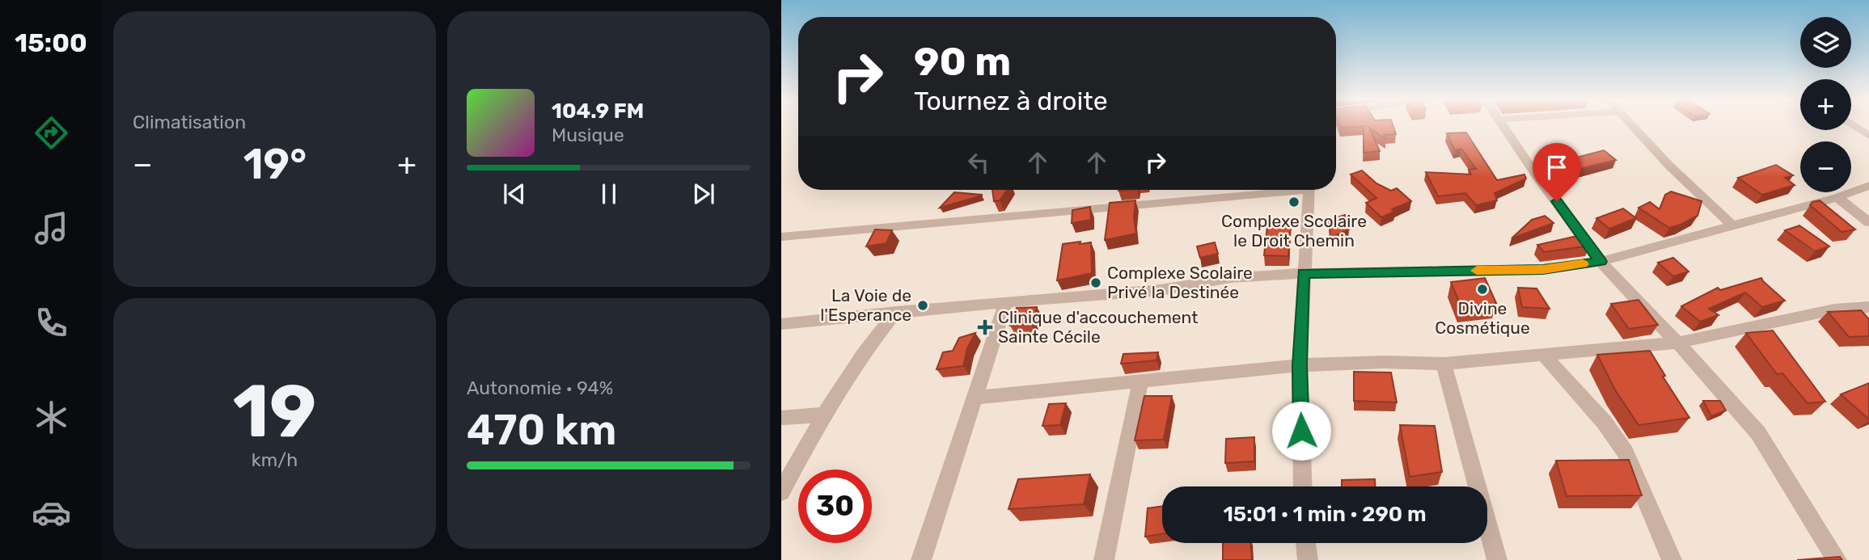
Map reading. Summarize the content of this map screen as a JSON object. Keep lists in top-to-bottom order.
{
  "places": {
    "other": [
      "Complexe Scolaire le Droit Chemin",
      "Complexe Scolaire Privé la Destinée",
      "Divine Cosmétique",
      "La Voie de l'Esperance"
    ],
    "health": ["Clinique d'accouchement Sainte Cécile"]
  },
  "page": {
    "tabs": "15:00",
    "tile": [
      "Climatisation",
      ["19", "km/h"],
      ["Autonomie · 94%", "470 km"]
    ],
    "map_buttons": ["+", "−"],
    "turn": ["90 m", "Tournez à droite"],
    "song": ["104.9 FM", "Musique"],
    "heat": ["−", "19°", "+"],
    "limit": "30",
    "trip": "15:01 · 1 min · 290 m"
  }
}
